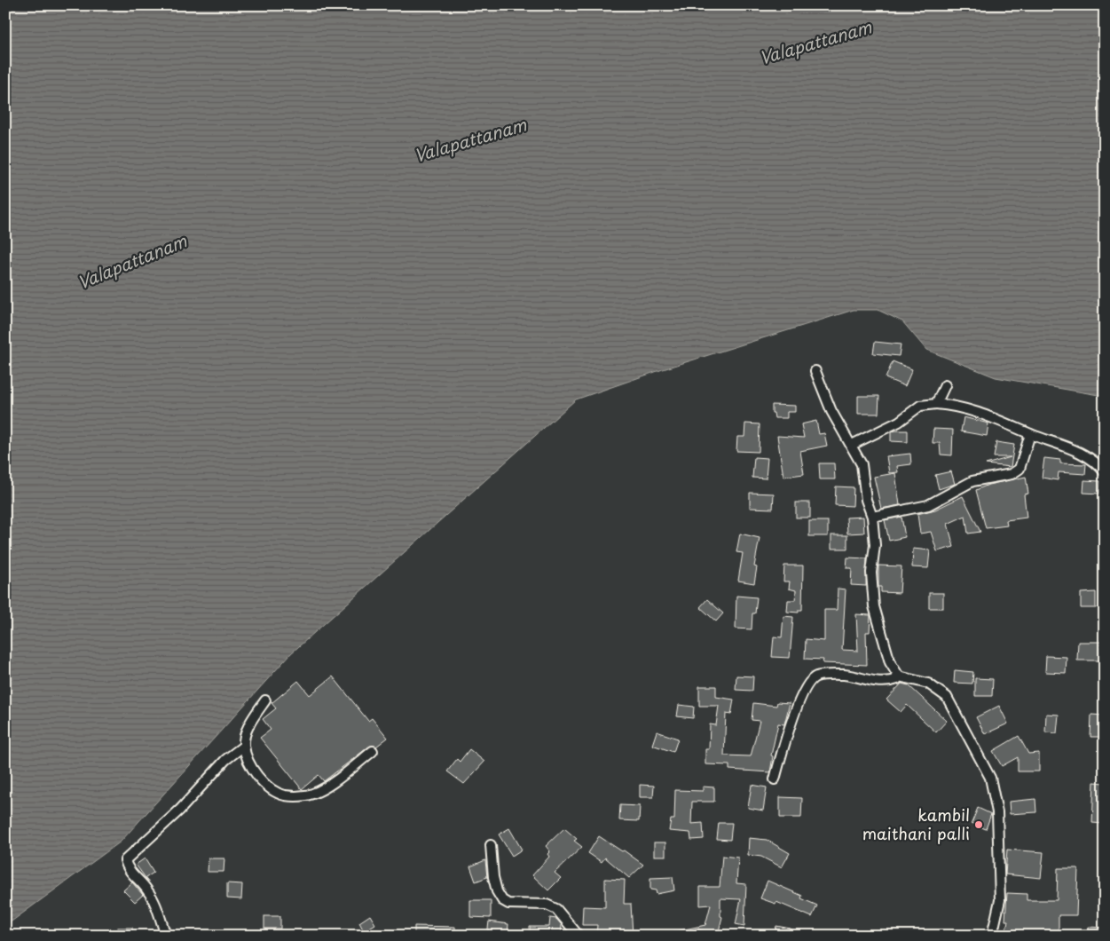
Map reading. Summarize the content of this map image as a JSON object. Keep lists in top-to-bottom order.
{
  "water": ["Valapattanam"],
  "places": ["kambil maithani palli"]
}
